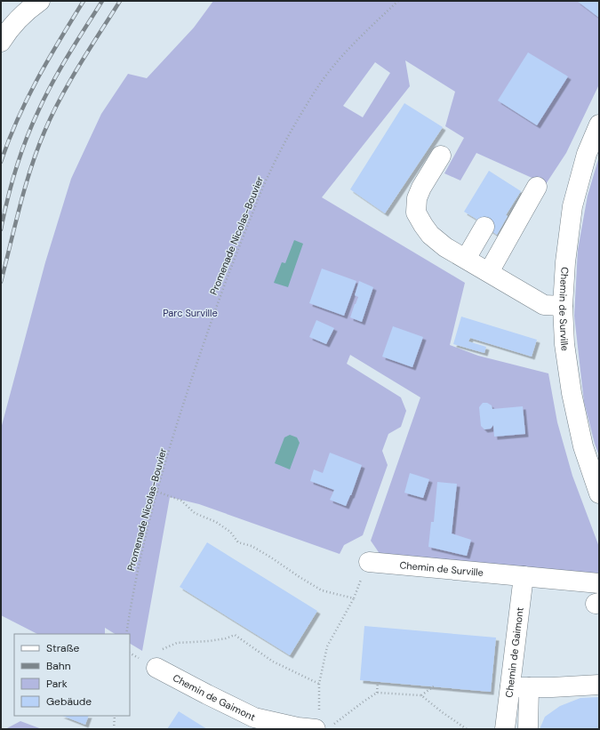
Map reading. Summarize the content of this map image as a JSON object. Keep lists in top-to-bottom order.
{
  "streets": {
    "street": ["Chemin de Surville", "Chemin de Gaimont"],
    "path": ["Promenade Nicolas-Bouvier"]
  },
  "crossings": [
    ["Chemin de Surville", "Chemin de Gaimont"]
  ],
  "parks": ["Parc Surville"],
  "legend": [
    "Straße",
    "Bahn",
    "Park",
    "Gebäude"
  ]
}
